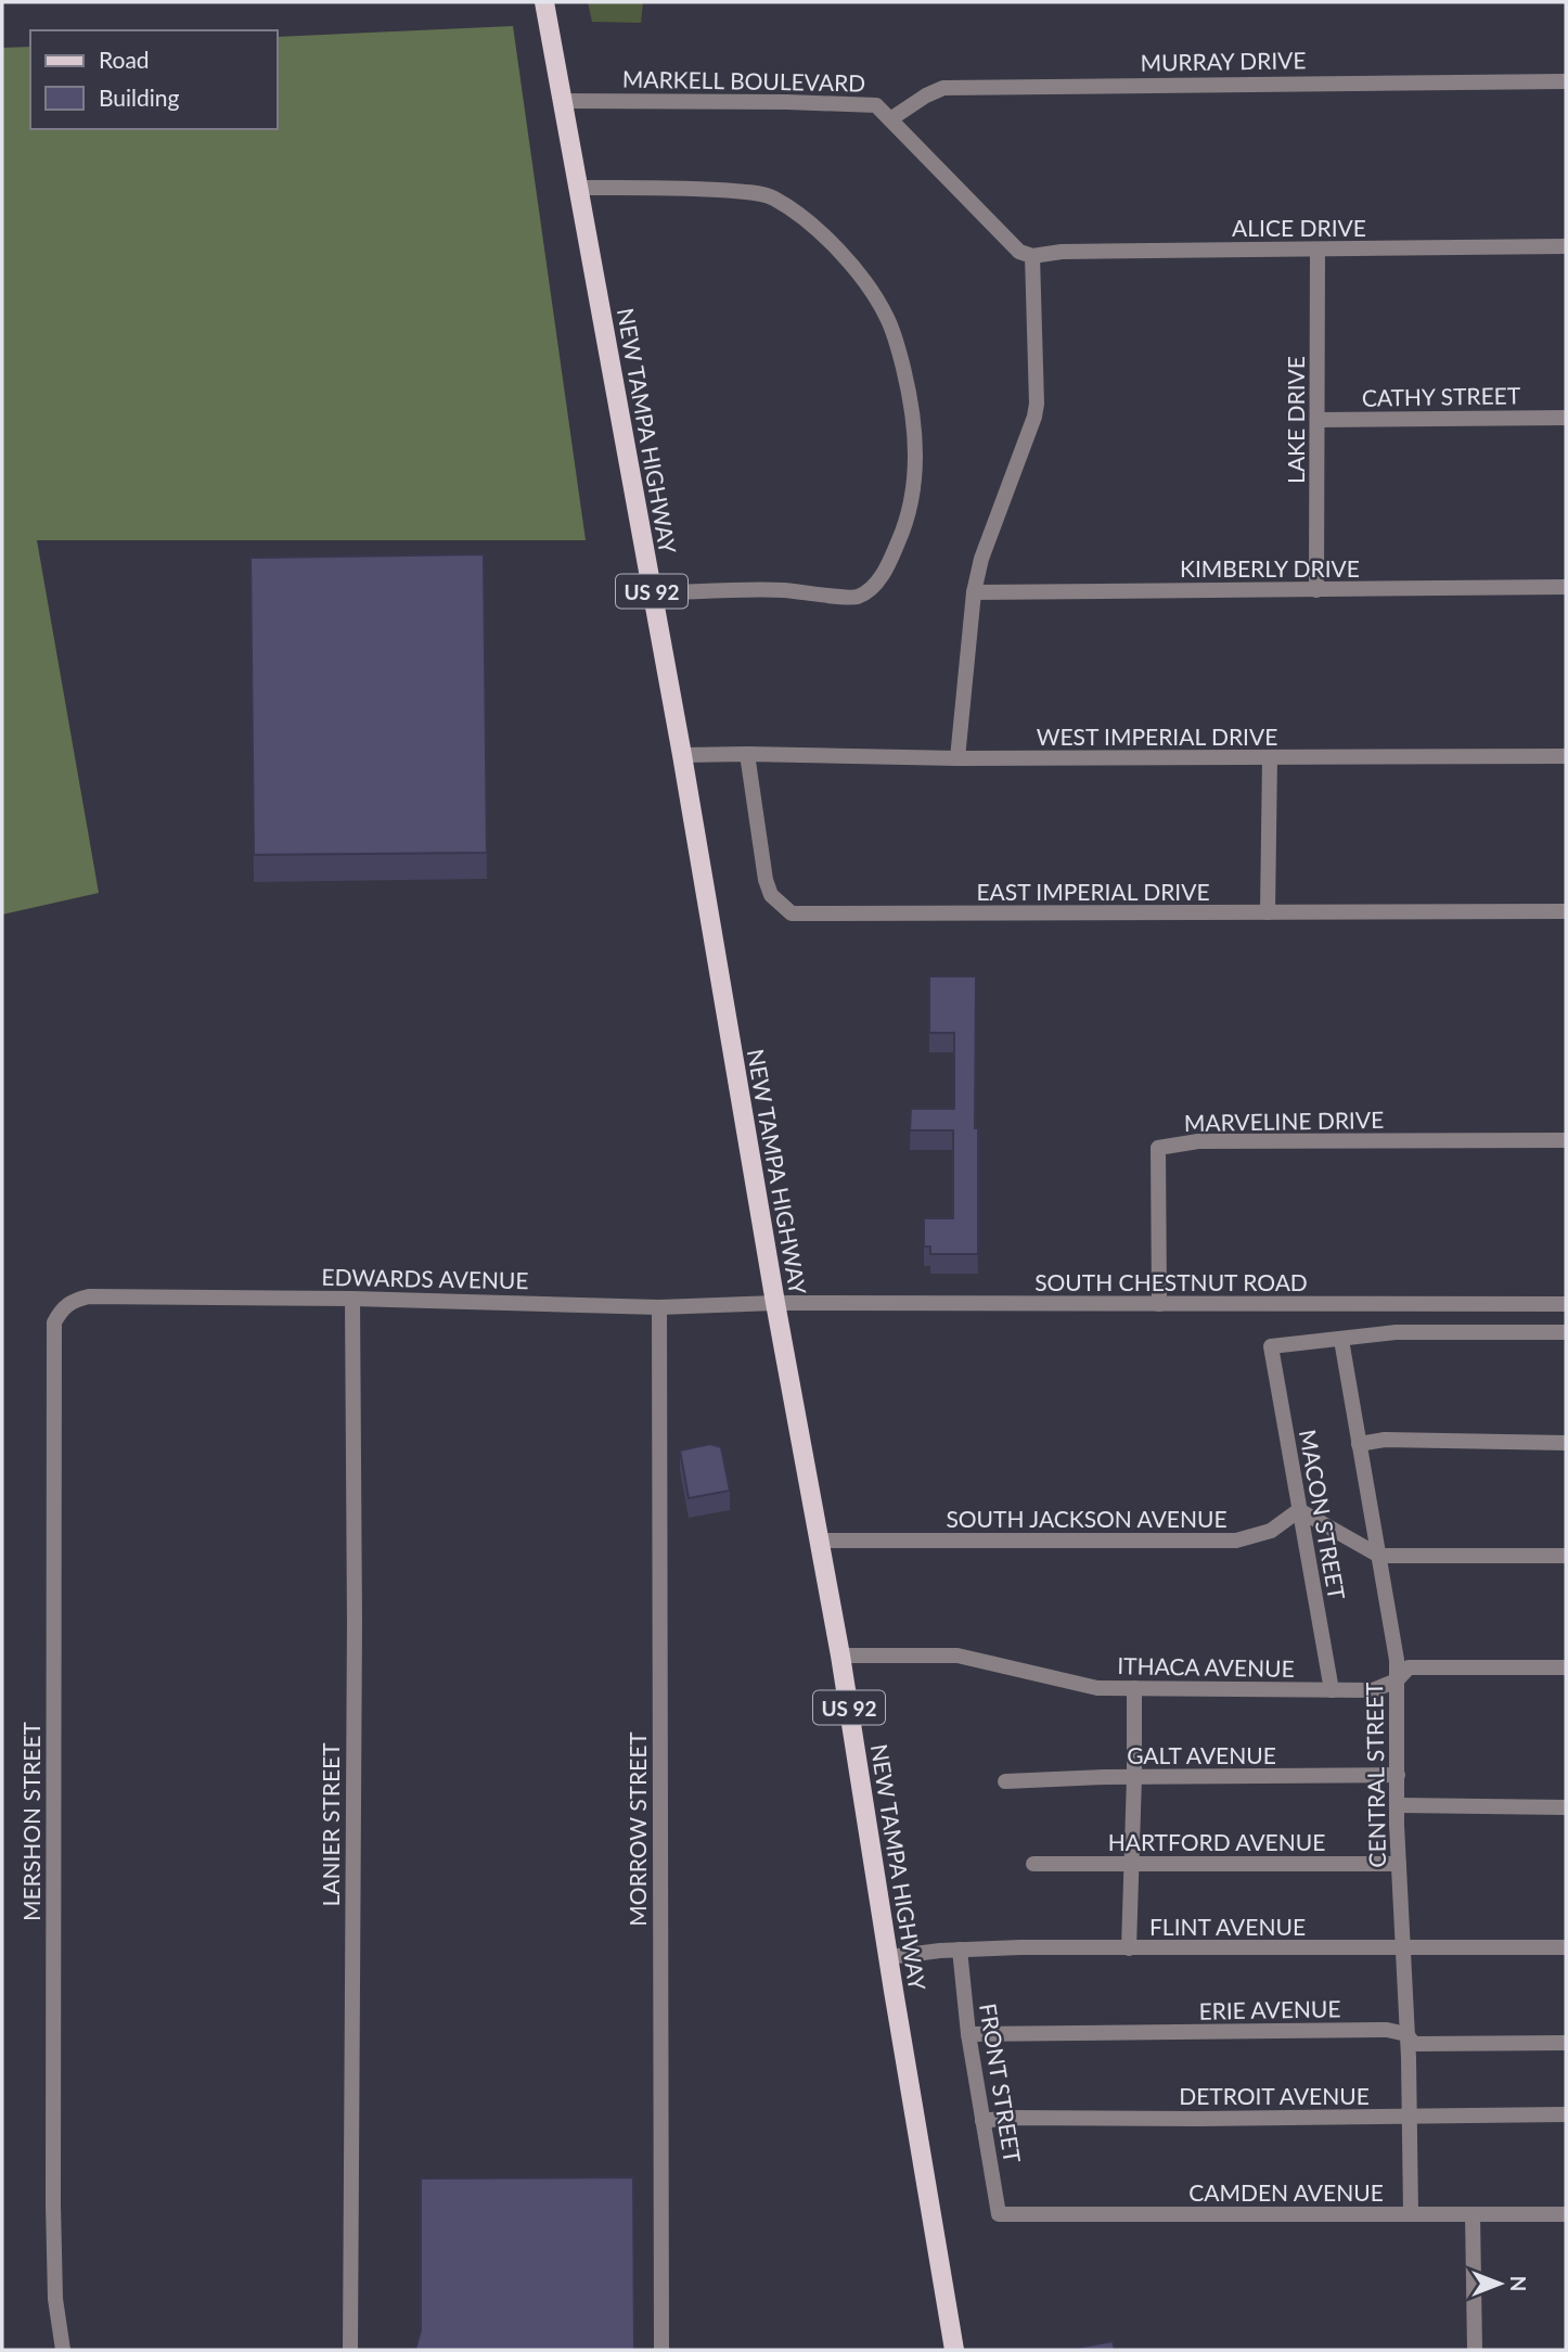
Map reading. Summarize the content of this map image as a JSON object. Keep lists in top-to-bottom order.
{
  "streets": {
    "main road": ["NEW TAMPA HIGHWAY", "US 92"],
    "street": [
      "MURRAY DRIVE",
      "MARKELL BOULEVARD",
      "ALICE DRIVE",
      "CATHY STREET",
      "LAKE DRIVE",
      "KIMBERLY DRIVE",
      "WEST IMPERIAL DRIVE",
      "EAST IMPERIAL DRIVE",
      "MARVELINE DRIVE",
      "EDWARDS AVENUE",
      "SOUTH CHESTNUT ROAD",
      "MACON STREET",
      "SOUTH JACKSON AVENUE",
      "ITHACA AVENUE",
      "GALT AVENUE",
      "CENTRAL STREET",
      "MERSHON STREET",
      "LANIER STREET",
      "MORROW STREET",
      "HARTFORD AVENUE",
      "FLINT AVENUE",
      "ERIE AVENUE",
      "FRONT STREET",
      "DETROIT AVENUE",
      "CAMDEN AVENUE"
    ]
  },
  "crossings": [
    ["MURRAY DRIVE", "MARKELL BOULEVARD"],
    ["MARKELL BOULEVARD", "ALICE DRIVE"],
    ["MARKELL BOULEVARD", "NEW TAMPA HIGHWAY"],
    ["ALICE DRIVE", "LAKE DRIVE"],
    ["CATHY STREET", "LAKE DRIVE"],
    ["LAKE DRIVE", "KIMBERLY DRIVE"],
    ["NEW TAMPA HIGHWAY", "WEST IMPERIAL DRIVE"],
    ["NEW TAMPA HIGHWAY", "EDWARDS AVENUE"],
    ["NEW TAMPA HIGHWAY", "SOUTH CHESTNUT ROAD"],
    ["NEW TAMPA HIGHWAY", "SOUTH JACKSON AVENUE"],
    ["NEW TAMPA HIGHWAY", "ITHACA AVENUE"],
    ["NEW TAMPA HIGHWAY", "FLINT AVENUE"],
    ["WEST IMPERIAL DRIVE", "EAST IMPERIAL DRIVE"],
    ["MARVELINE DRIVE", "SOUTH CHESTNUT ROAD"],
    ["EDWARDS AVENUE", "SOUTH CHESTNUT ROAD"],
    ["EDWARDS AVENUE", "MERSHON STREET"],
    ["EDWARDS AVENUE", "LANIER STREET"],
    ["EDWARDS AVENUE", "MORROW STREET"],
    ["MACON STREET", "SOUTH JACKSON AVENUE"],
    ["MACON STREET", "ITHACA AVENUE"],
    ["MACON STREET", "CENTRAL STREET"],
    ["ITHACA AVENUE", "CENTRAL STREET"],
    ["GALT AVENUE", "CENTRAL STREET"],
    ["CENTRAL STREET", "HARTFORD AVENUE"],
    ["CENTRAL STREET", "FLINT AVENUE"],
    ["CENTRAL STREET", "ERIE AVENUE"],
    ["CENTRAL STREET", "DETROIT AVENUE"],
    ["CENTRAL STREET", "CAMDEN AVENUE"],
    ["FLINT AVENUE", "FRONT STREET"],
    ["ERIE AVENUE", "FRONT STREET"],
    ["FRONT STREET", "DETROIT AVENUE"],
    ["FRONT STREET", "CAMDEN AVENUE"]
  ],
  "legend": ["Road", "Building"],
  "north": "right"
}
